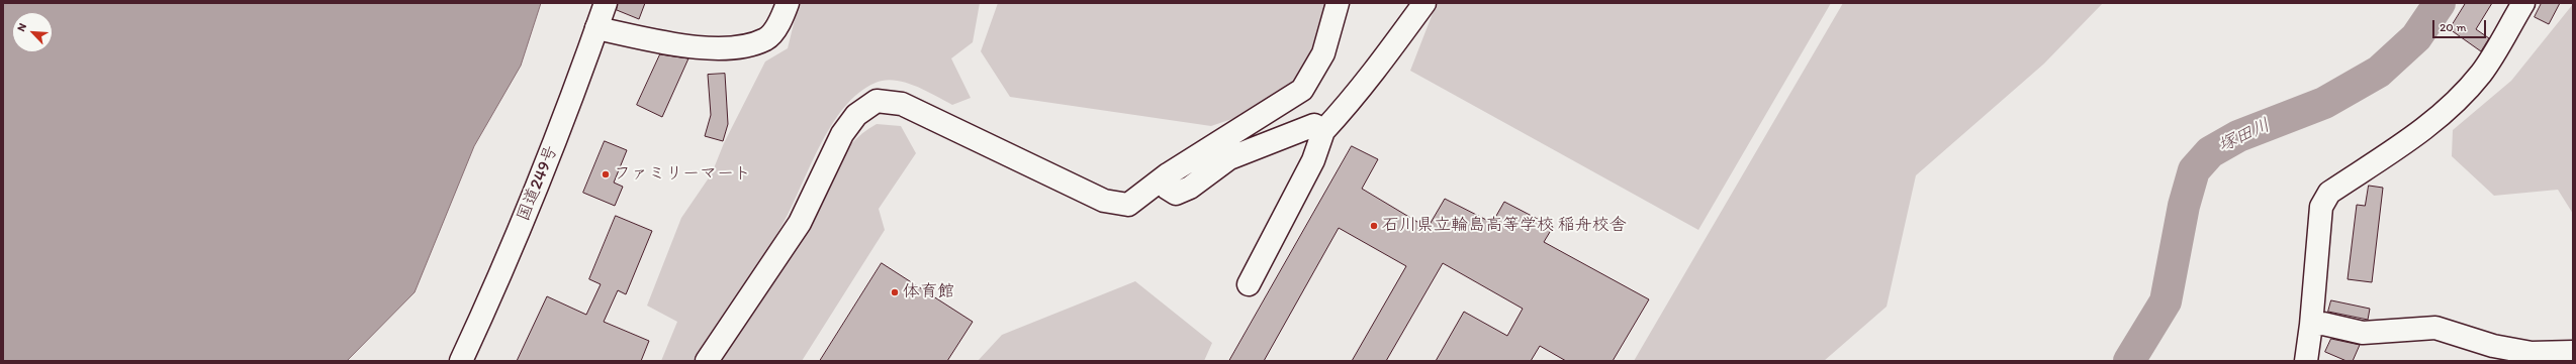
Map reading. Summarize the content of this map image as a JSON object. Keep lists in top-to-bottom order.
{
  "streets": {
    "main road": ["国道249号"]
  },
  "water": ["塚田川"],
  "places": ["ファミリーマート", "石川県立輪島高等学校 稲舟校舎", "体育館"],
  "scale_bar": "20 m",
  "north": "top left"
}
